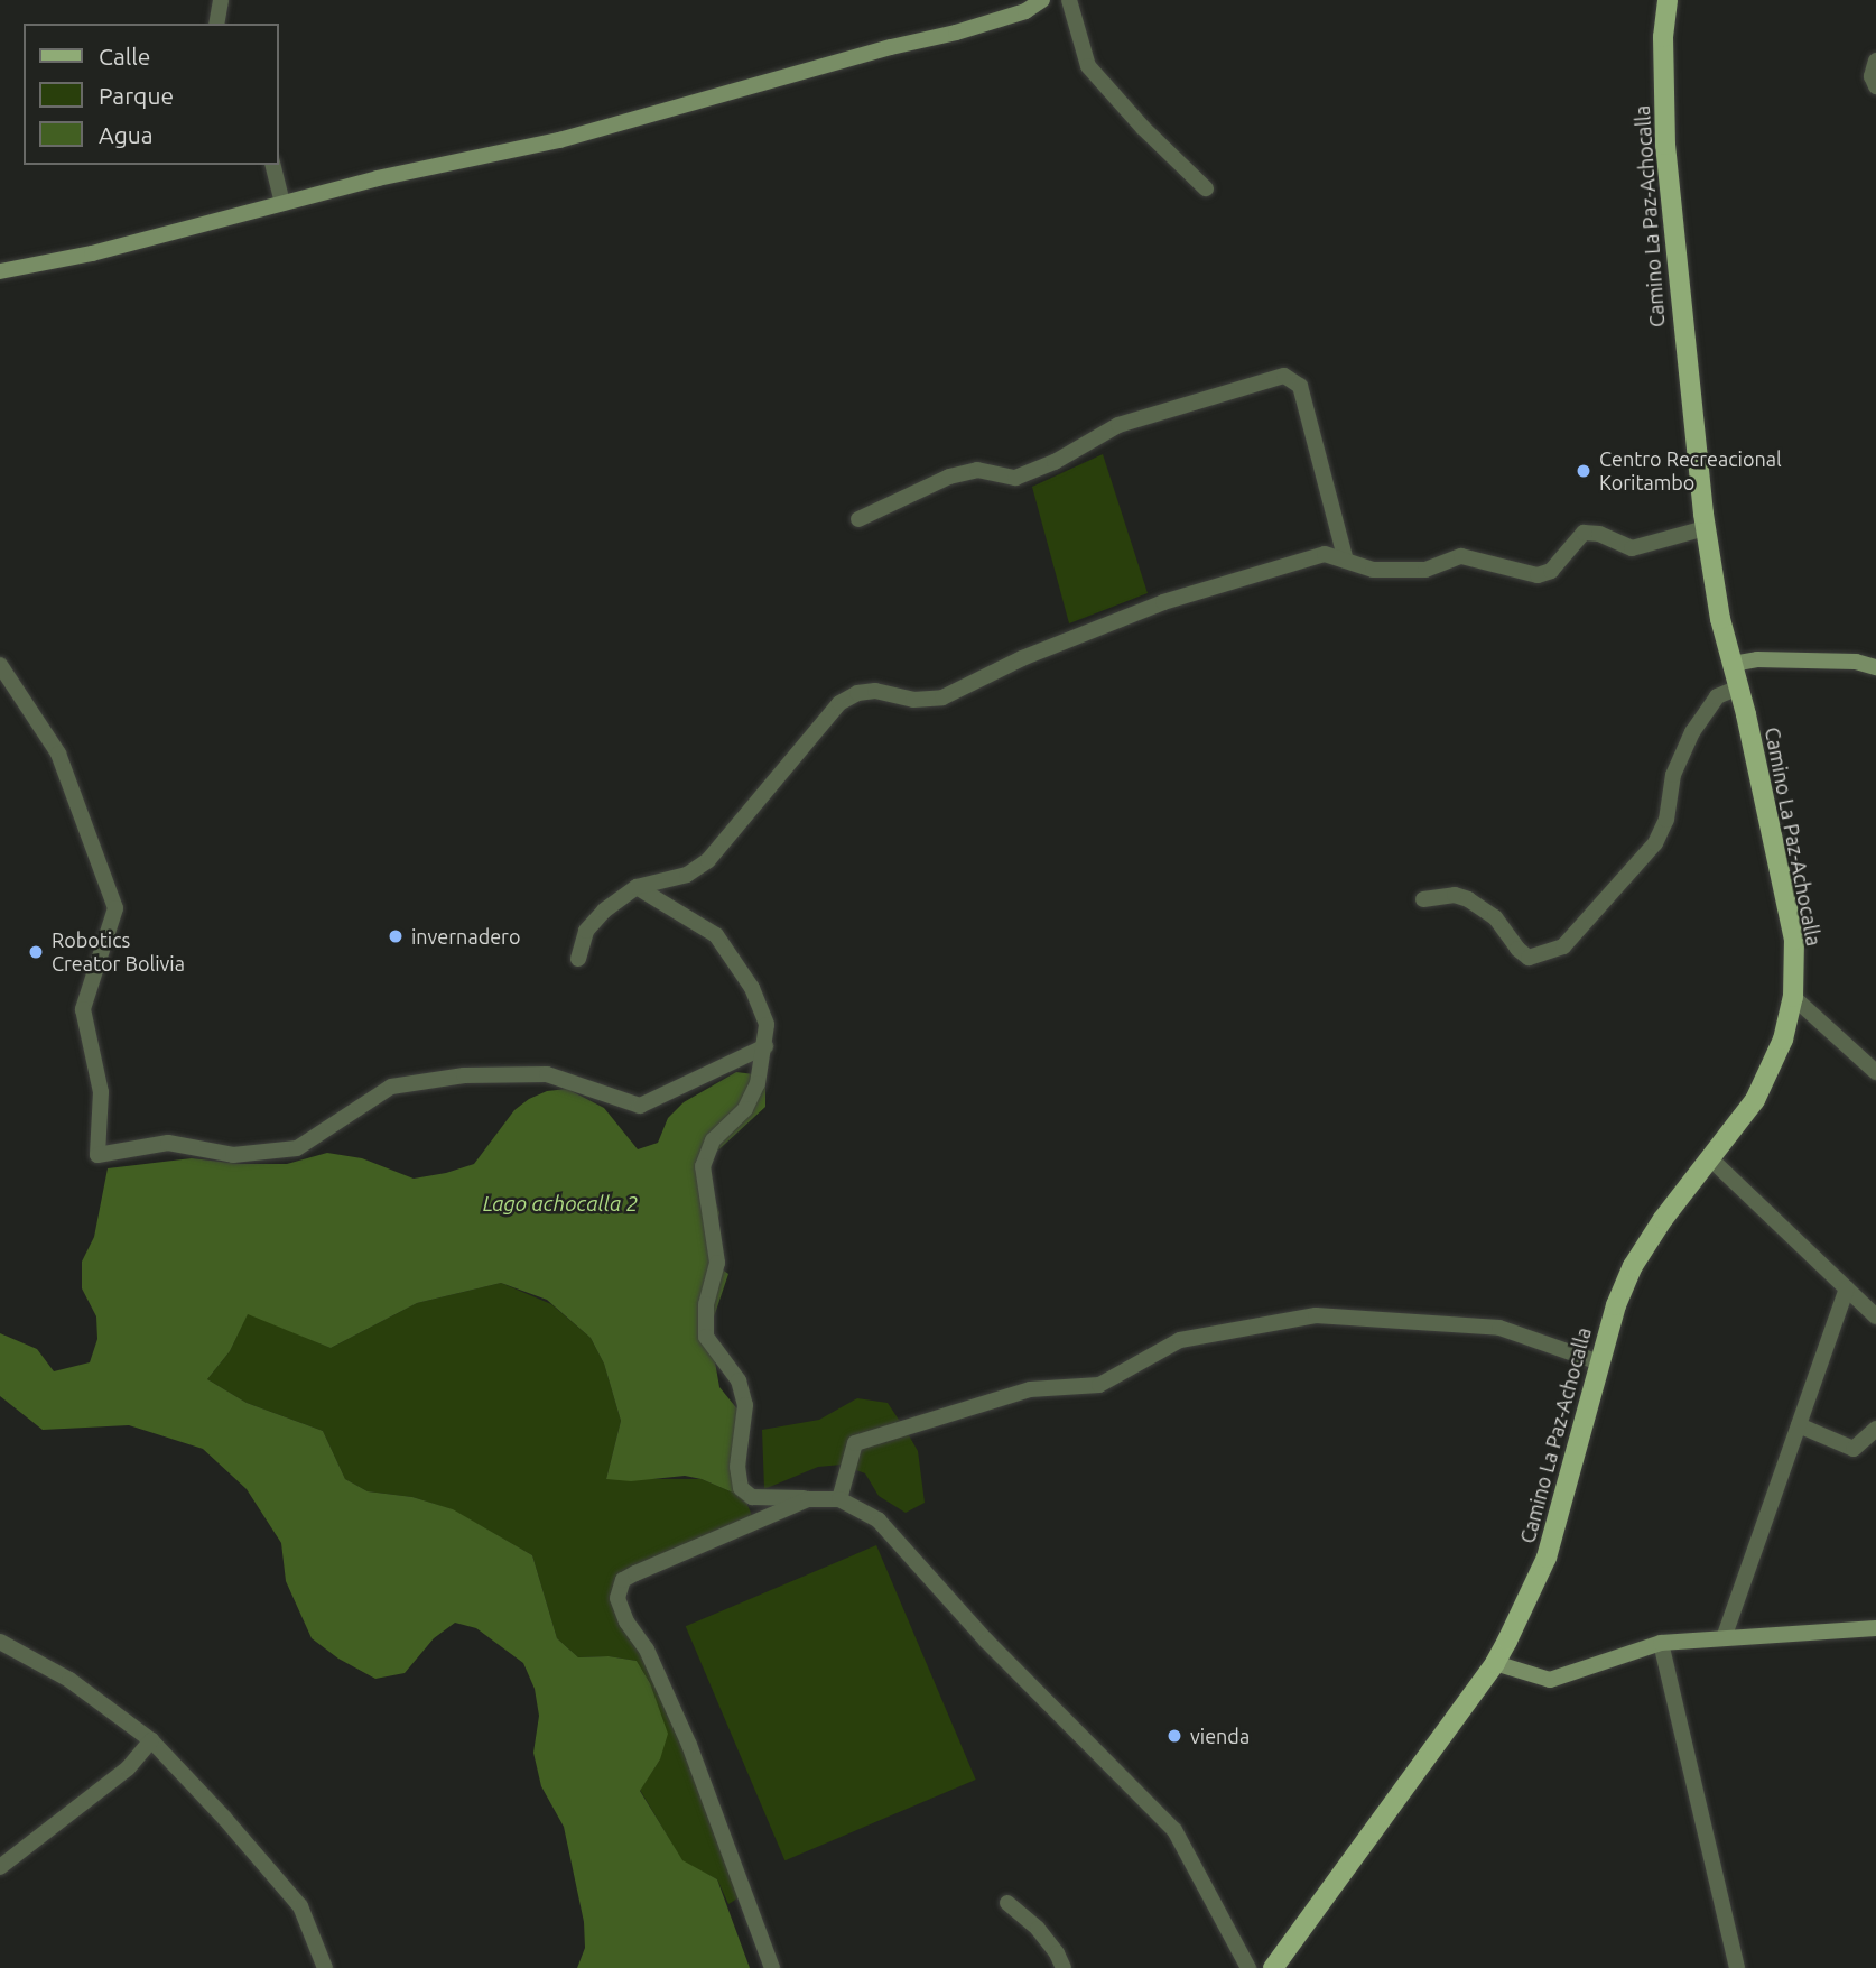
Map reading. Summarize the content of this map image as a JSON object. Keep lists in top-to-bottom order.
{
  "streets": {
    "main road": ["Camino La Paz-Achocalla"]
  },
  "water": ["Lago achocalla 2"],
  "places": [
    "Centro Recreacional Koritambo",
    "invernadero",
    "Robotics Creator Bolivia",
    "vienda"
  ],
  "legend": ["Calle", "Parque", "Agua"]
}
